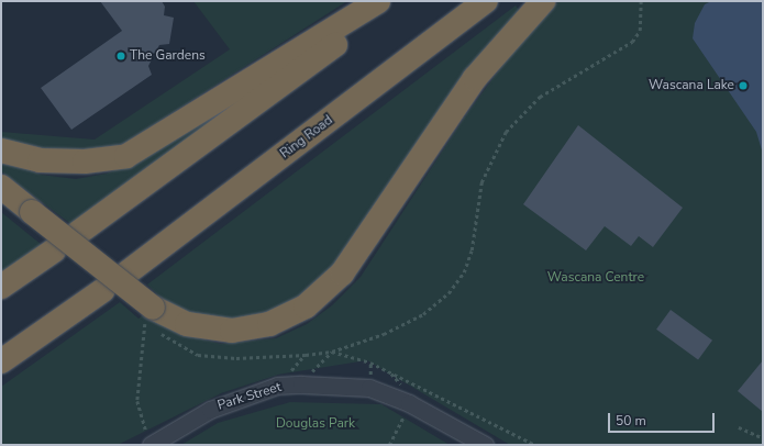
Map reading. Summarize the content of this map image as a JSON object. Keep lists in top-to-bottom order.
{
  "streets": {
    "highway": ["Ring Road"],
    "street": ["Park Street"]
  },
  "parks": ["Wascana Centre", "Douglas Park"],
  "places": ["The Gardens", "Wascana Lake"],
  "scale_bar": "50 m"
}
